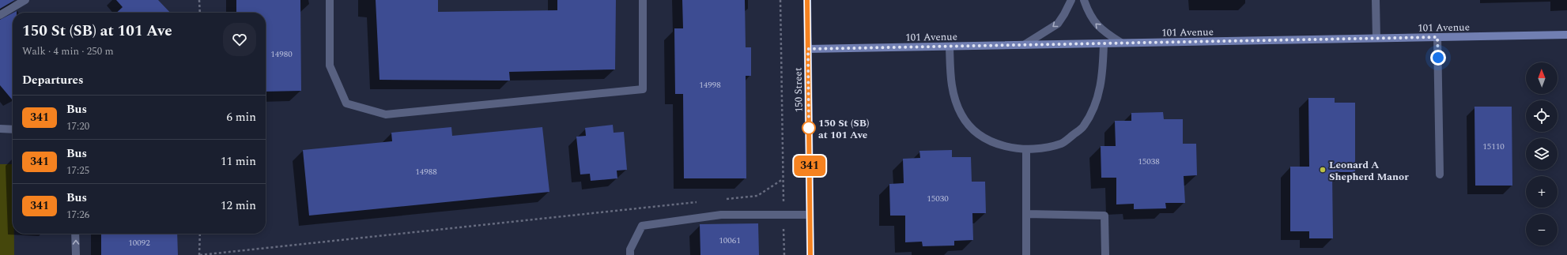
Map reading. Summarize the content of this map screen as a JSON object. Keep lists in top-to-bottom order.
{
  "streets": {
    "street": ["101 Avenue", "150 Street"]
  },
  "crossings": [
    ["101 Avenue", "150 Street"]
  ],
  "places": ["150 St (SB) at 101 Ave", "Leonard A Shepherd Manor"],
  "lines": ["bus line 341"],
  "house_numbers": [
    "14980",
    "14998",
    "15110",
    "15038",
    "14988",
    "15030",
    "10061",
    "10092"
  ],
  "north": "top",
  "page": {
    "on_map": "341",
    "heading": [
      ["150 St (SB) at 101 Ave", "Walk · 4 min · 250 m"],
      "Departures"
    ],
    "map_buttons": ["+", "−"],
    "list": [
      {
        "mark": "341",
        "name": "Bus",
        "note": "17:20",
        "value": "6 min"
      },
      {
        "mark": "341",
        "name": "Bus",
        "note": "17:25",
        "value": "11 min"
      },
      {
        "mark": "341",
        "name": "Bus",
        "note": "17:26",
        "value": "12 min"
      }
    ]
  }
}
